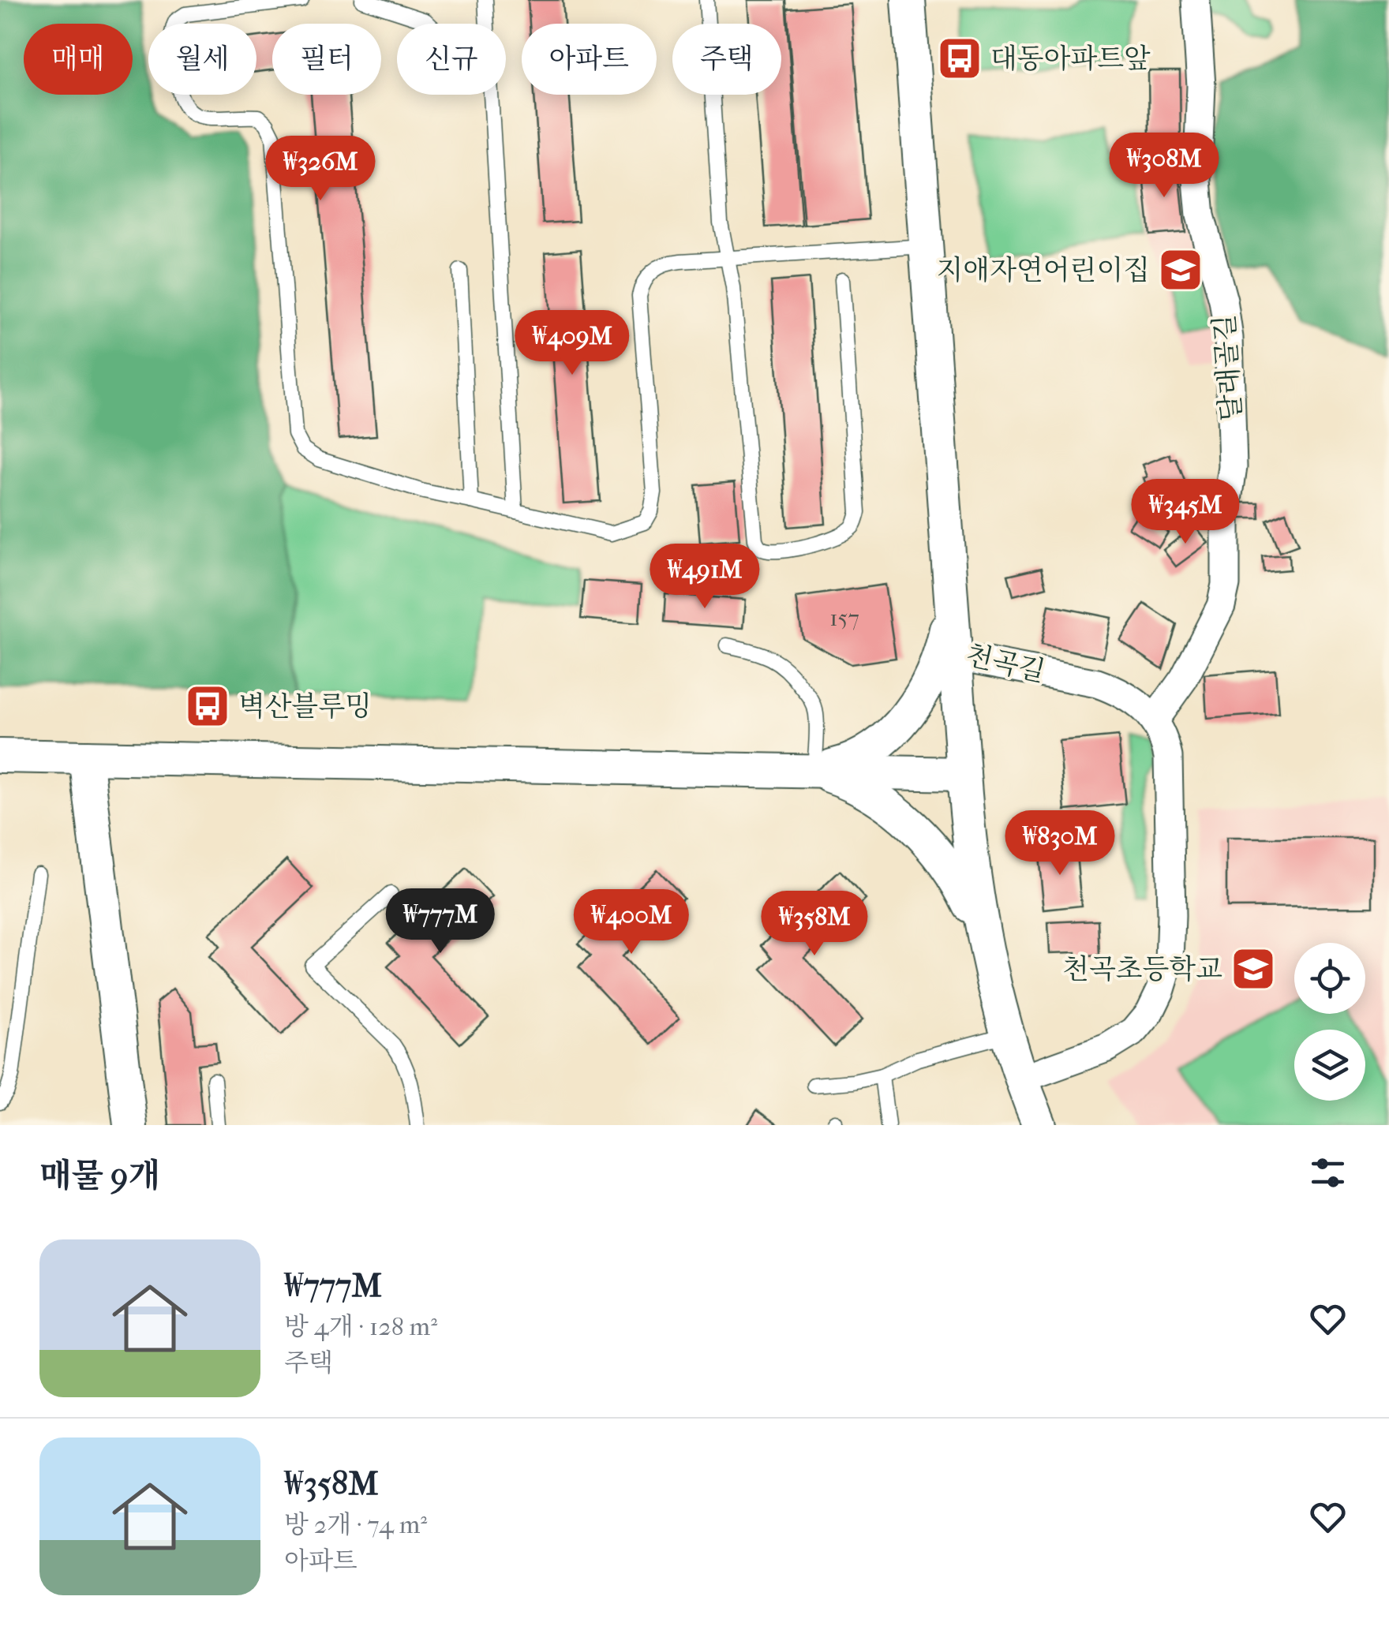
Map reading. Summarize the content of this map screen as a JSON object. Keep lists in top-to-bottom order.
{
  "streets": {
    "street": ["달래골길", "천곡길"]
  },
  "crossings": [
    ["달래골길", "천곡길"]
  ],
  "places": {
    "bus stop": ["대동아파트앞", "벽산블루밍"],
    "school or university": ["지애자연어린이집", "천곡초등학교"]
  },
  "house_numbers": ["157"],
  "page": {
    "chip": [
      "매매",
      "월세",
      "필터",
      "신규",
      "아파트",
      "주택"
    ],
    "price": [
      "₩308M",
      "₩326M",
      "₩409M",
      "₩345M",
      "₩491M",
      "₩830M",
      "₩777M",
      "₩400M",
      "₩358M"
    ],
    "heading": "매물 9개",
    "list": [
      {
        "name": "₩777M",
        "note": "방 4개 · 128 m² · 주택"
      },
      {
        "name": "₩358M",
        "note": "방 2개 · 74 m² · 아파트"
      }
    ]
  }
}
